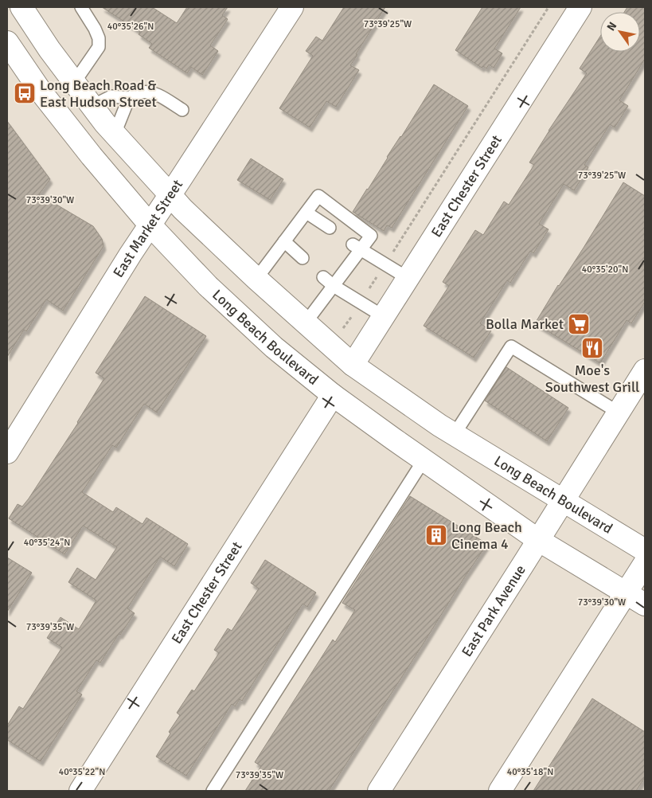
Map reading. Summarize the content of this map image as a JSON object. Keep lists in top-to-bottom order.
{
  "streets": {
    "main road": [
      "East Chester Street",
      "East Market Street",
      "Long Beach Boulevard",
      "East Park Avenue"
    ]
  },
  "crossings": [
    ["East Chester Street", "Long Beach Boulevard"],
    ["East Market Street", "Long Beach Boulevard"],
    ["Long Beach Boulevard", "East Park Avenue"]
  ],
  "places": {
    "bus stop": ["Long Beach Road & East Hudson Street"],
    "supermarket": ["Bolla Market"],
    "restaurant": ["Moe's Southwest Grill"],
    "building": ["Long Beach Cinema 4"]
  },
  "north": "top left",
  "coordinates": [
    "73°39'25\"W",
    "40°35'26\"N",
    "73°39'30\"W",
    "40°35'20\"N",
    "40°35'24\"N",
    "73°39'35\"W",
    "40°35'22\"N",
    "40°35'18\"N"
  ]
}
